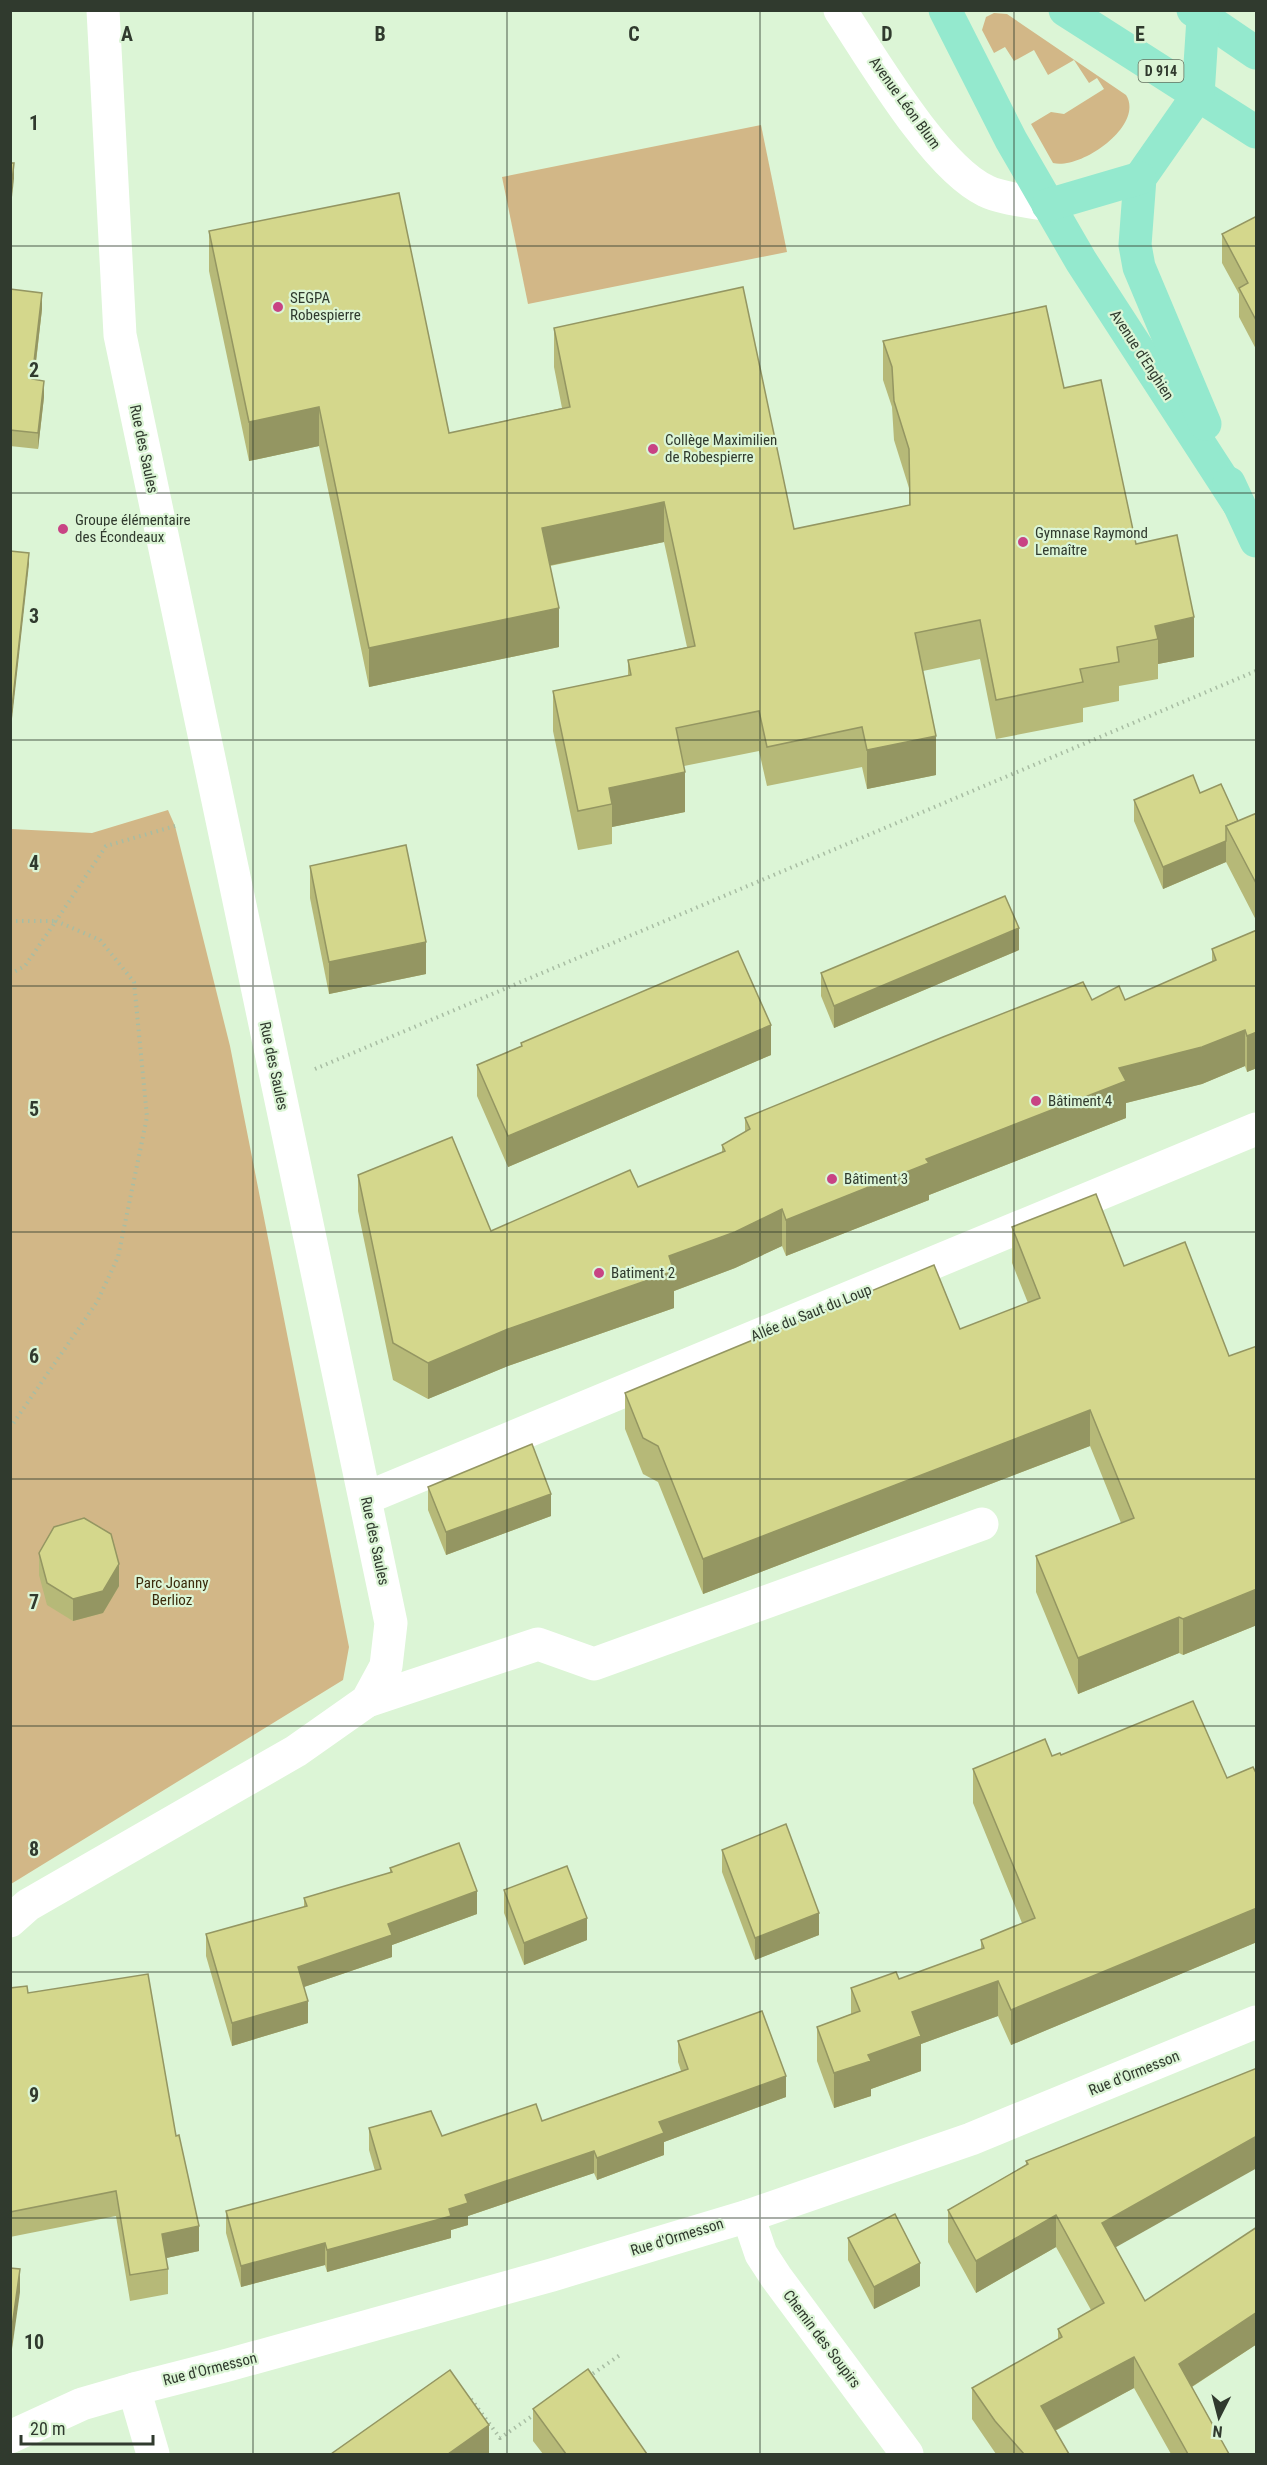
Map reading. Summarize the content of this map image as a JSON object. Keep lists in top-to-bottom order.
{
  "streets": {
    "main road": ["D 914", "Avenue d'Enghien"],
    "street": [
      "Avenue Léon Blum",
      "Rue des Saules",
      "Allée du Saut du Loup",
      "Rue d'Ormesson",
      "Chemin des Soupirs"
    ]
  },
  "crossings": [
    ["Avenue Léon Blum", "Avenue d'Enghien"],
    ["Rue des Saules", "Allée du Saut du Loup"],
    ["Rue d'Ormesson", "Chemin des Soupirs"]
  ],
  "parks": ["Parc Joanny Berlioz"],
  "places": [
    "SEGPA Robespierre",
    "Collège Maximilien de Robespierre",
    "Groupe élémentaire des Écondeaux",
    "Gymnase Raymond Lemaître",
    "Bâtiment 4",
    "Bâtiment 3",
    "Batiment 2"
  ],
  "scale_bar": "20 m",
  "north": "bottom",
  "grid": {
    "columns": [
      "A",
      "B",
      "C",
      "D",
      "E"
    ],
    "rows": [
      "1",
      "2",
      "3",
      "4",
      "5",
      "6",
      "7",
      "8",
      "9",
      "10"
    ]
  }
}
